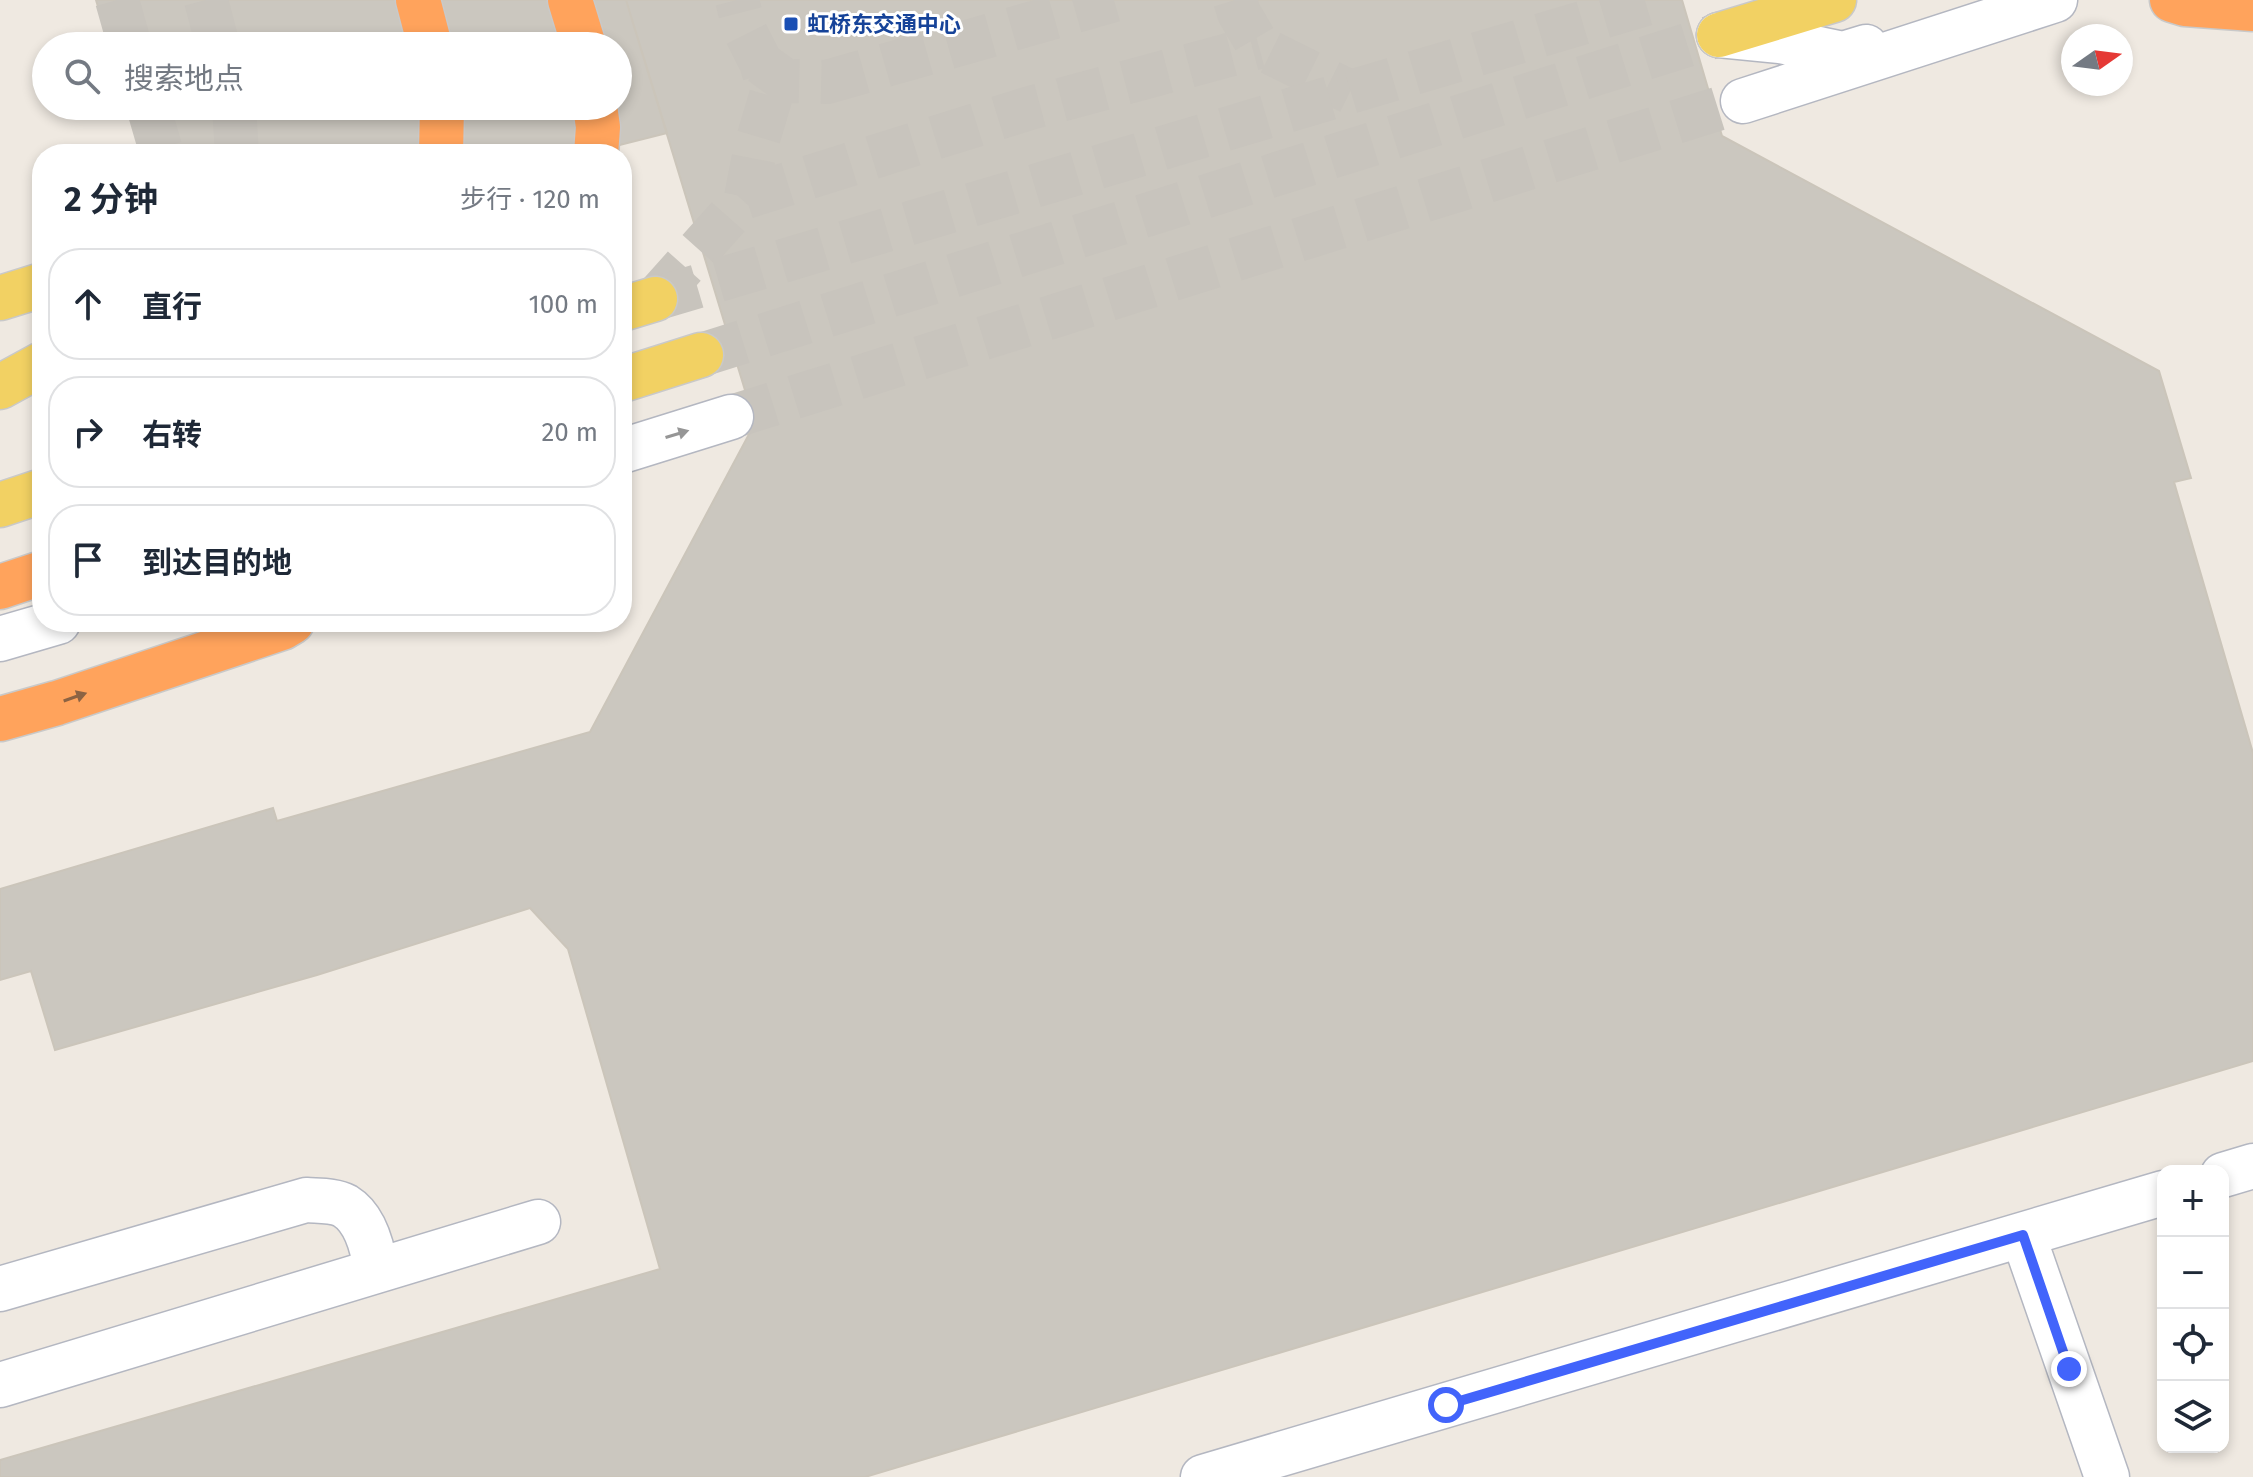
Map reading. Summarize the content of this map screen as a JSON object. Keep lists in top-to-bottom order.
{
  "places": {
    "transit": ["虹桥东交通中心"]
  },
  "north": "right",
  "page": {
    "search": "搜索地点",
    "heading": ["2 分钟", "步行 · 120 m"],
    "list": [
      ["直行", "100 m"],
      ["右转", "20 m"],
      "到达目的地"
    ],
    "map_buttons": ["+", "−"]
  }
}
